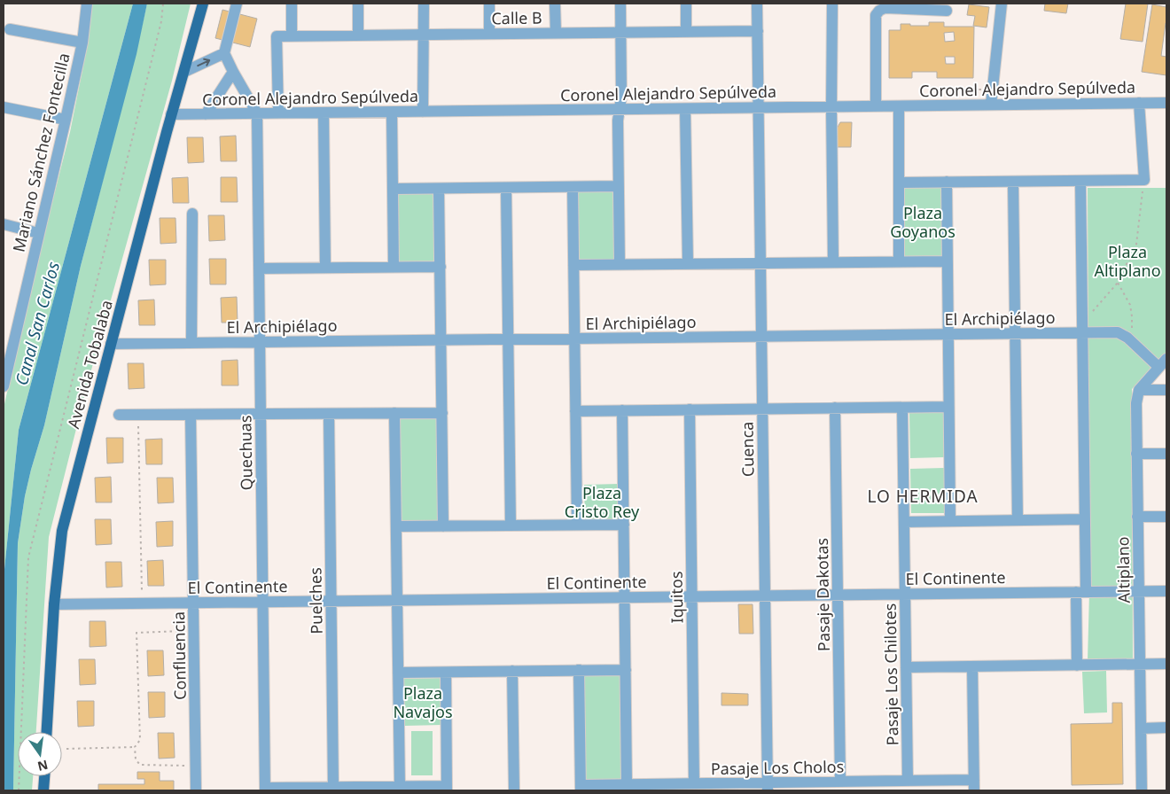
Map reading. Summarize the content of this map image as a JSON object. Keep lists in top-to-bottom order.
{
  "streets": {
    "main road": ["Avenida Tobalaba"],
    "street": [
      "Calle B",
      "Coronel Alejandro Sepúlveda",
      "Mariano Sánchez Fontecilla",
      "El Archipiélago",
      "Cuenca",
      "Quechuas",
      "Altiplano",
      "El Continente",
      "Pasaje Dakotas",
      "Iquitos",
      "Puelches",
      "Confluencia",
      "Pasaje Los Chilotes",
      "Pasaje Los Cholos"
    ]
  },
  "crossings": [
    ["Calle B", "Coronel Alejandro Sepúlveda"],
    ["Calle B", "Cuenca"],
    ["Coronel Alejandro Sepúlveda", "Avenida Tobalaba"],
    ["Coronel Alejandro Sepúlveda", "Cuenca"],
    ["Coronel Alejandro Sepúlveda", "Quechuas"],
    ["El Archipiélago", "Avenida Tobalaba"],
    ["El Archipiélago", "Cuenca"],
    ["El Archipiélago", "Quechuas"],
    ["Avenida Tobalaba", "El Continente"],
    ["Cuenca", "El Continente"],
    ["Cuenca", "Pasaje Los Cholos"],
    ["Quechuas", "El Continente"],
    ["Altiplano", "El Continente"],
    ["El Continente", "Pasaje Dakotas"],
    ["El Continente", "Iquitos"],
    ["El Continente", "Puelches"],
    ["El Continente", "Confluencia"],
    ["El Continente", "Pasaje Los Chilotes"],
    ["Pasaje Dakotas", "Pasaje Los Cholos"],
    ["Iquitos", "Pasaje Los Cholos"],
    ["Pasaje Los Chilotes", "Pasaje Los Cholos"]
  ],
  "districts": ["LO HERMIDA"],
  "water": ["Canal San Carlos"],
  "parks": [
    "Plaza Goyanos",
    "Plaza Altiplano",
    "Plaza Cristo Rey",
    "Plaza Navajos"
  ],
  "north": "bottom"
}
